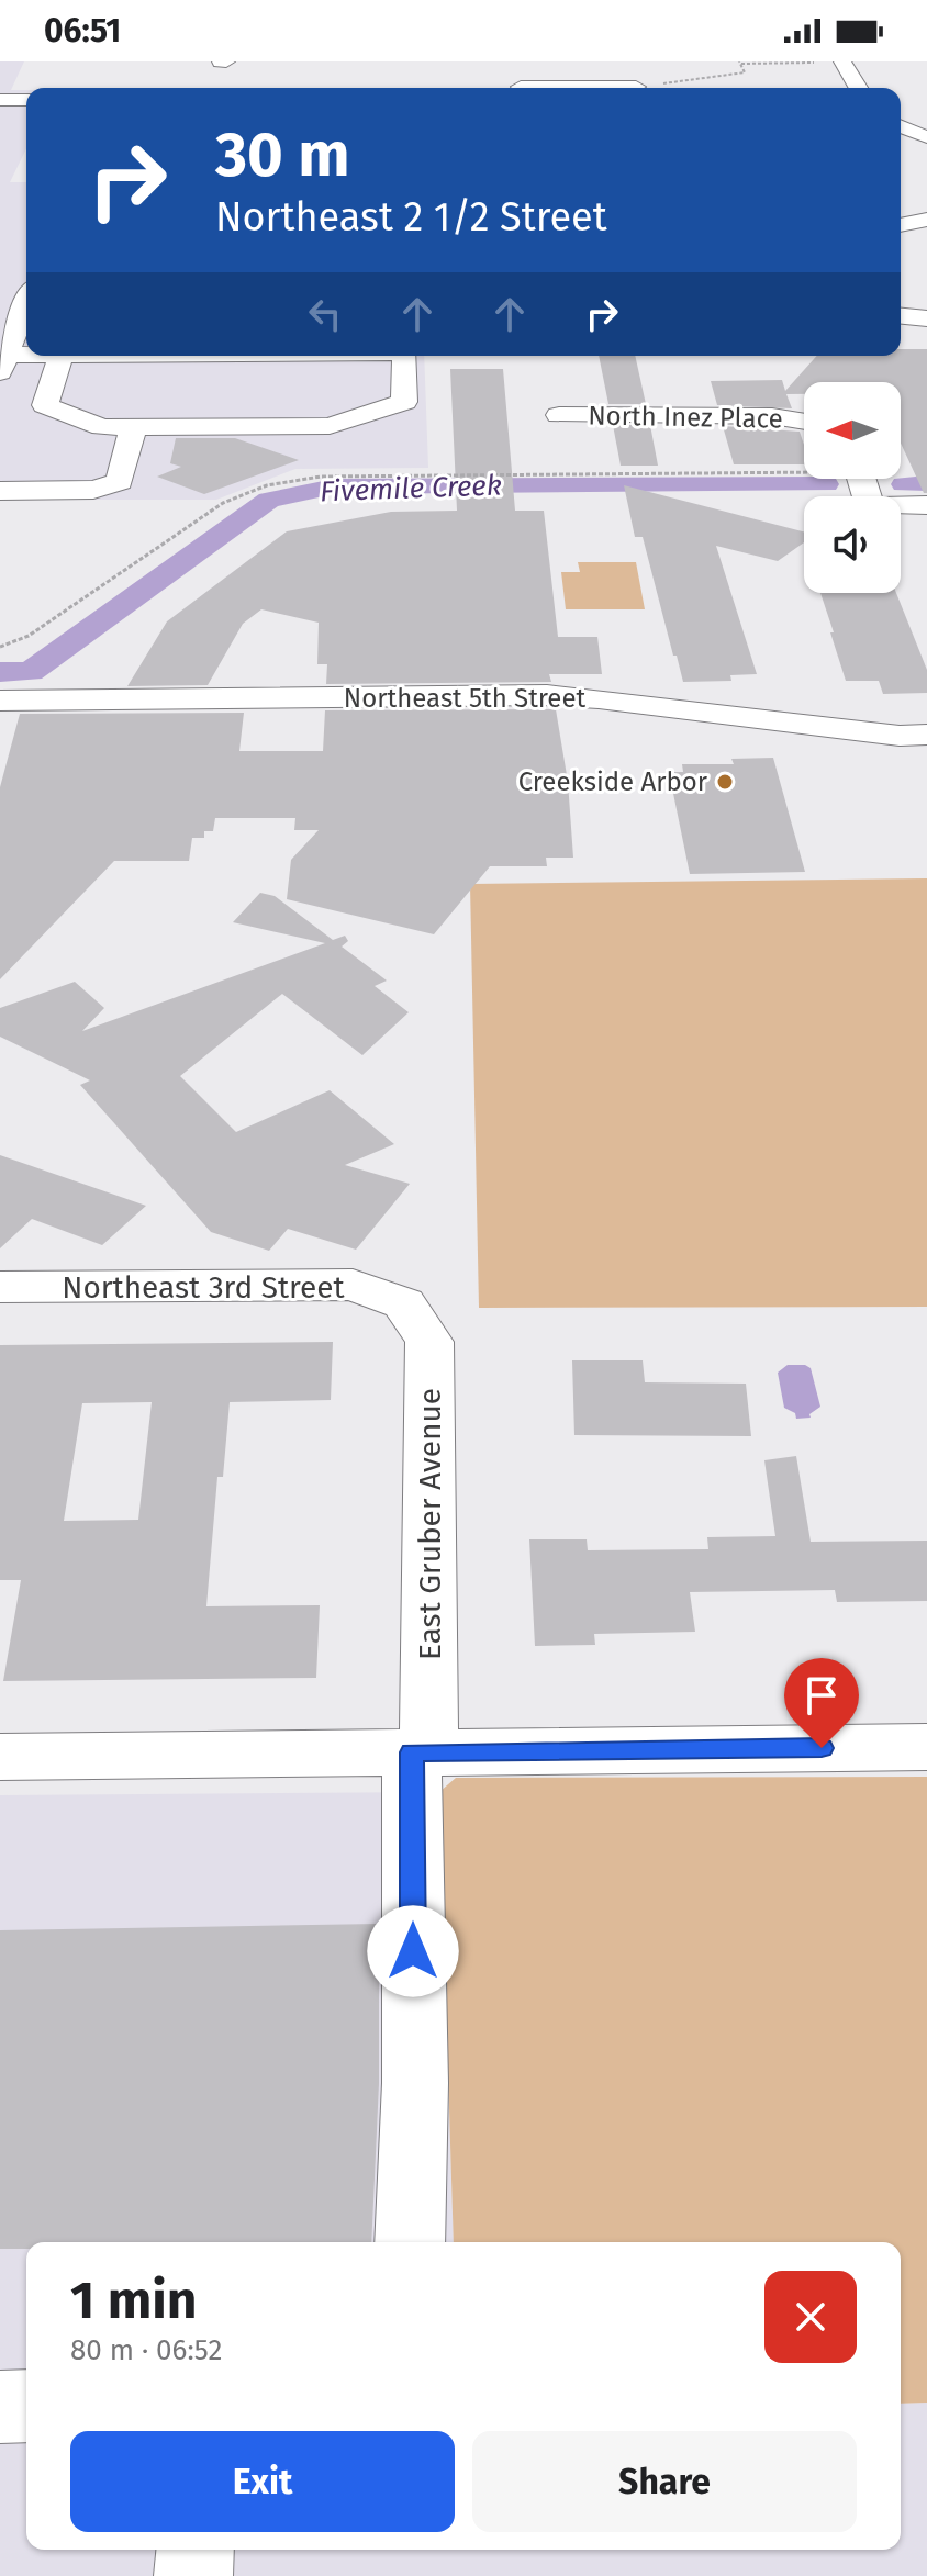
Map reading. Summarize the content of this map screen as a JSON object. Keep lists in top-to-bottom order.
{
  "streets": {
    "street": [
      "North Inez Place",
      "Northeast 5th Street",
      "Northeast 3rd Street",
      "East Gruber Avenue"
    ]
  },
  "crossings": [
    ["Northeast 3rd Street", "East Gruber Avenue"]
  ],
  "water": ["Fivemile Creek"],
  "places": ["Creekside Arbor"],
  "north": "left",
  "page": {
    "status": "06:51",
    "turn": ["30 m", "Northeast 2 1/2 Street"],
    "heading": ["1 min", "80 m · 06:52"],
    "buttons": ["Exit", "Share"]
  }
}
